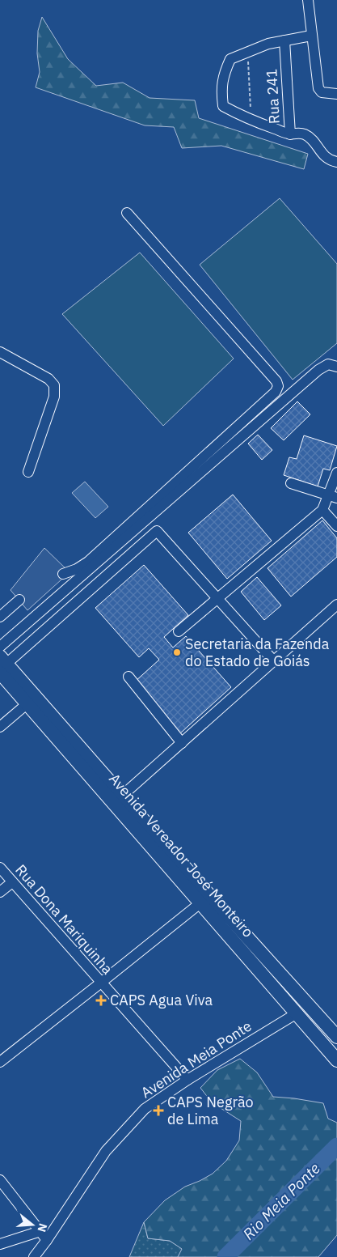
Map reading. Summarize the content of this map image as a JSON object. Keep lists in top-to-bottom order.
{
  "streets": {
    "main road": ["Avenida Vereador José Monteiro"],
    "street": ["Rua 241", "Rua Dona Mariquinha", "Avenida Meia Ponte"]
  },
  "crossings": [
    ["Avenida Vereador José Monteiro", "Avenida Meia Ponte"],
    ["Rua Dona Mariquinha", "Avenida Meia Ponte"]
  ],
  "water": ["Rio Meia Ponte"],
  "places": {
    "other": ["Secretaria da Fazenda do Estado de Goiás"],
    "health": ["CAPS Agua Viva", "CAPS Negrão de Lima"]
  },
  "north": "right"
}
